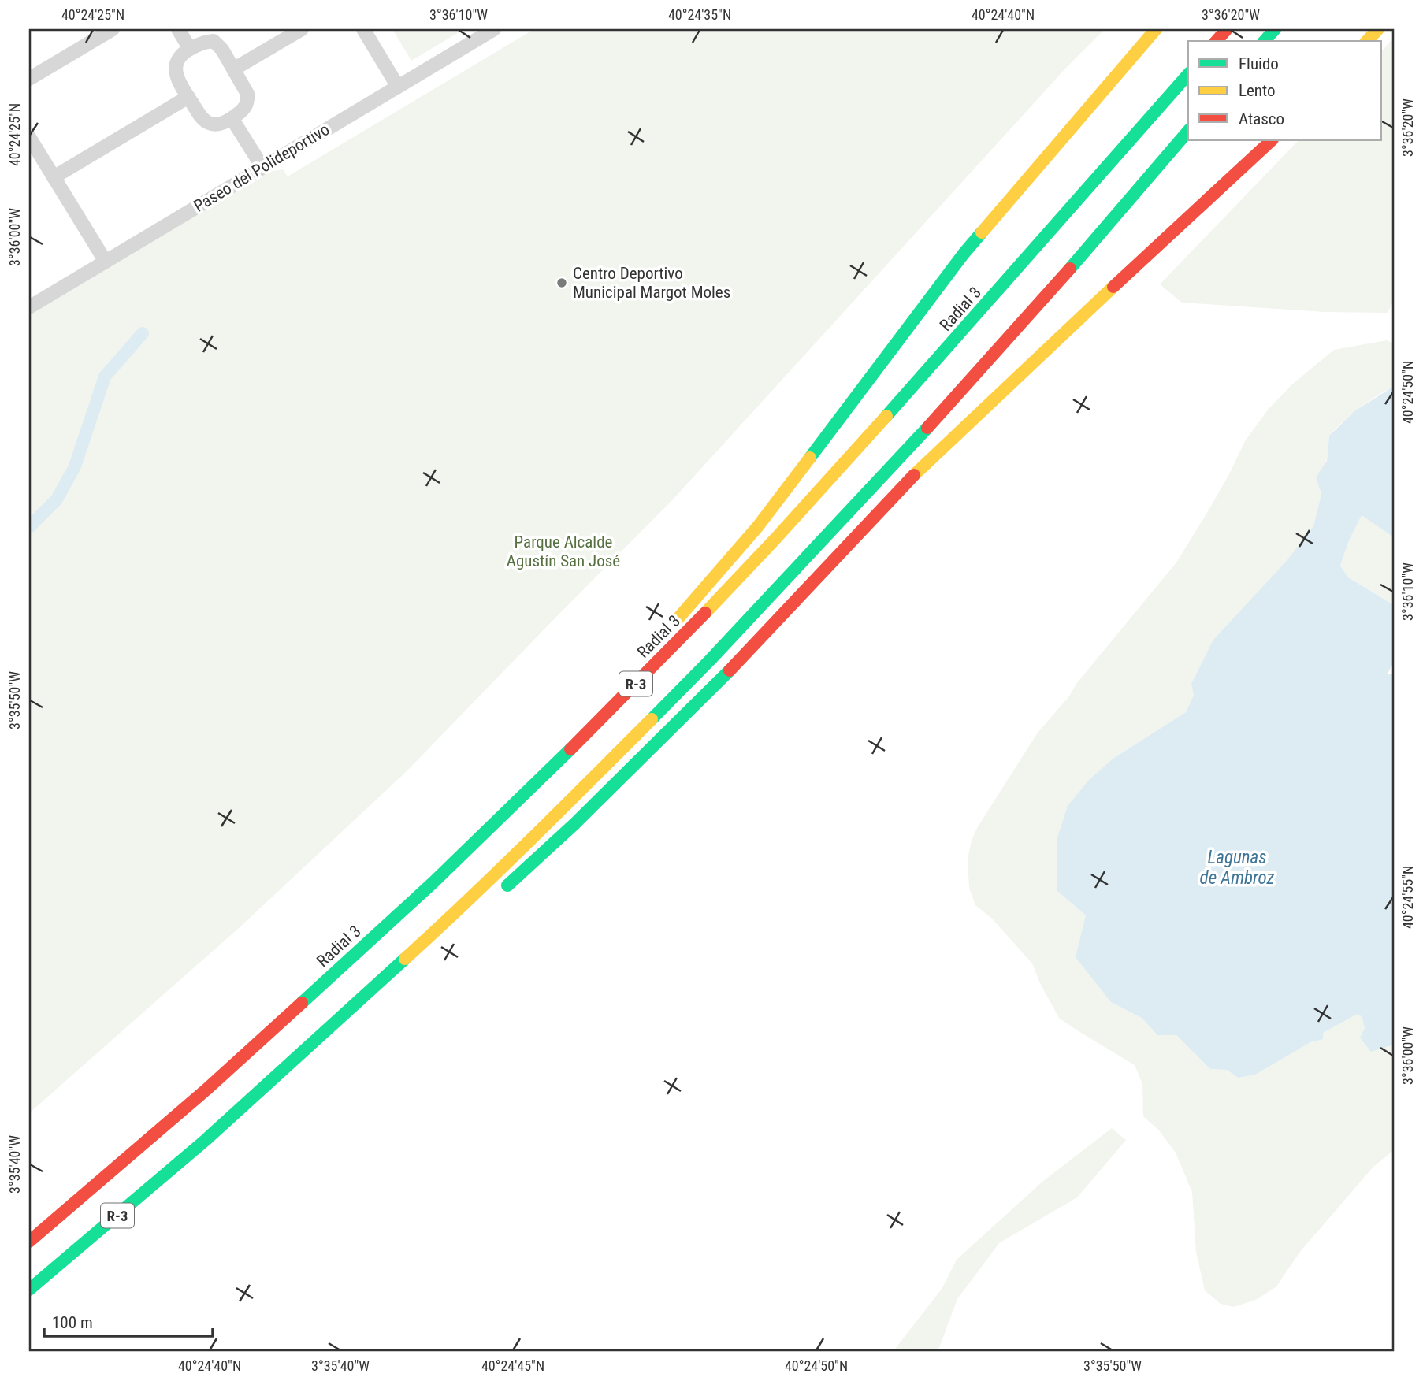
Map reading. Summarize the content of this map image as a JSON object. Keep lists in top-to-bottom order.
{
  "streets": {
    "highway": ["Radial 3", "R-3"],
    "street": ["Paseo del Polideportivo"]
  },
  "water": ["Lagunas de Ambroz"],
  "parks": ["Parque Alcalde Agustín San José"],
  "places": ["Centro Deportivo Municipal Margot Moles"],
  "legend": ["Fluido", "Lento", "Atasco"],
  "scale_bar": "100 m",
  "coordinates": [
    "40°24'25\"N",
    "3°36'10\"W",
    "40°24'35\"N",
    "40°24'40\"N",
    "3°36'20\"W",
    "3°36'00\"W",
    "40°24'50\"N",
    "3°35'50\"W",
    "40°24'55\"N",
    "3°35'40\"W",
    "40°24'45\"N"
  ]
}
